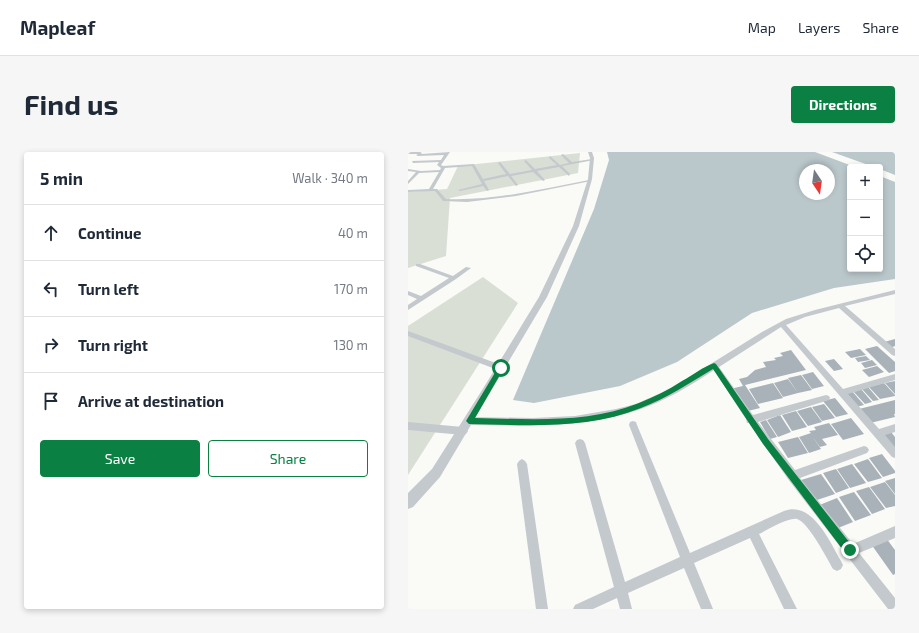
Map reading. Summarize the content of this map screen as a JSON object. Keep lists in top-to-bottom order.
{
  "north": "bottom",
  "page": {
    "header": "Mapleaf",
    "nav": ["Map", "Layers", "Share"],
    "buttons": [
      "Directions",
      ["Save", "Share"]
    ],
    "title": "Find us",
    "heading": ["5 min", "Walk · 340 m"],
    "map_buttons": ["+", "−"],
    "list": [
      ["Continue", "40 m"],
      ["Turn left", "170 m"],
      ["Turn right", "130 m"],
      "Arrive at destination"
    ]
  }
}
